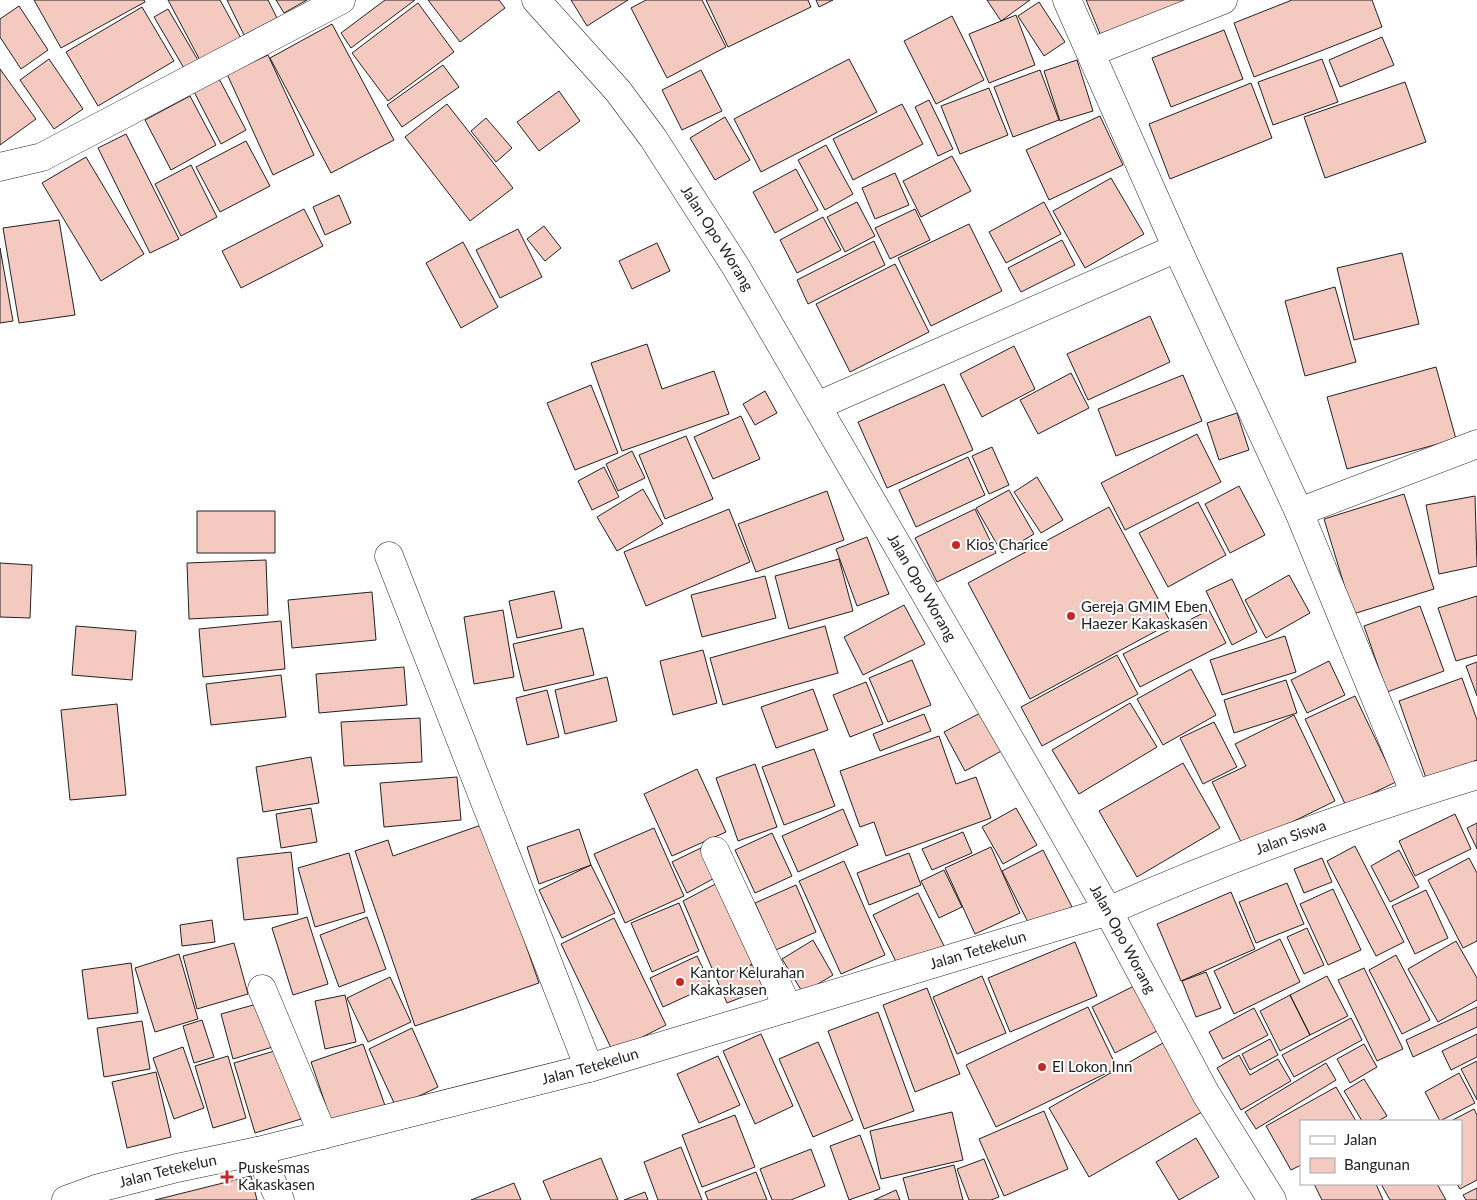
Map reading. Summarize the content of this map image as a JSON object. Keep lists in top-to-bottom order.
{
  "streets": {
    "street": ["Jalan Opo Worang", "Jalan Siswa", "Jalan Tetekelun"]
  },
  "crossings": [
    ["Jalan Opo Worang", "Jalan Siswa"],
    ["Jalan Opo Worang", "Jalan Tetekelun"],
    ["Jalan Siswa", "Jalan Tetekelun"]
  ],
  "places": {
    "other": [
      "Kios Charice",
      "Gereja GMIM Eben Haezer Kakaskasen",
      "Kantor Kelurahan Kakaskasen",
      "El Lokon Inn"
    ],
    "health": ["Puskesmas Kakaskasen"]
  },
  "legend": ["Jalan", "Bangunan"]
}
